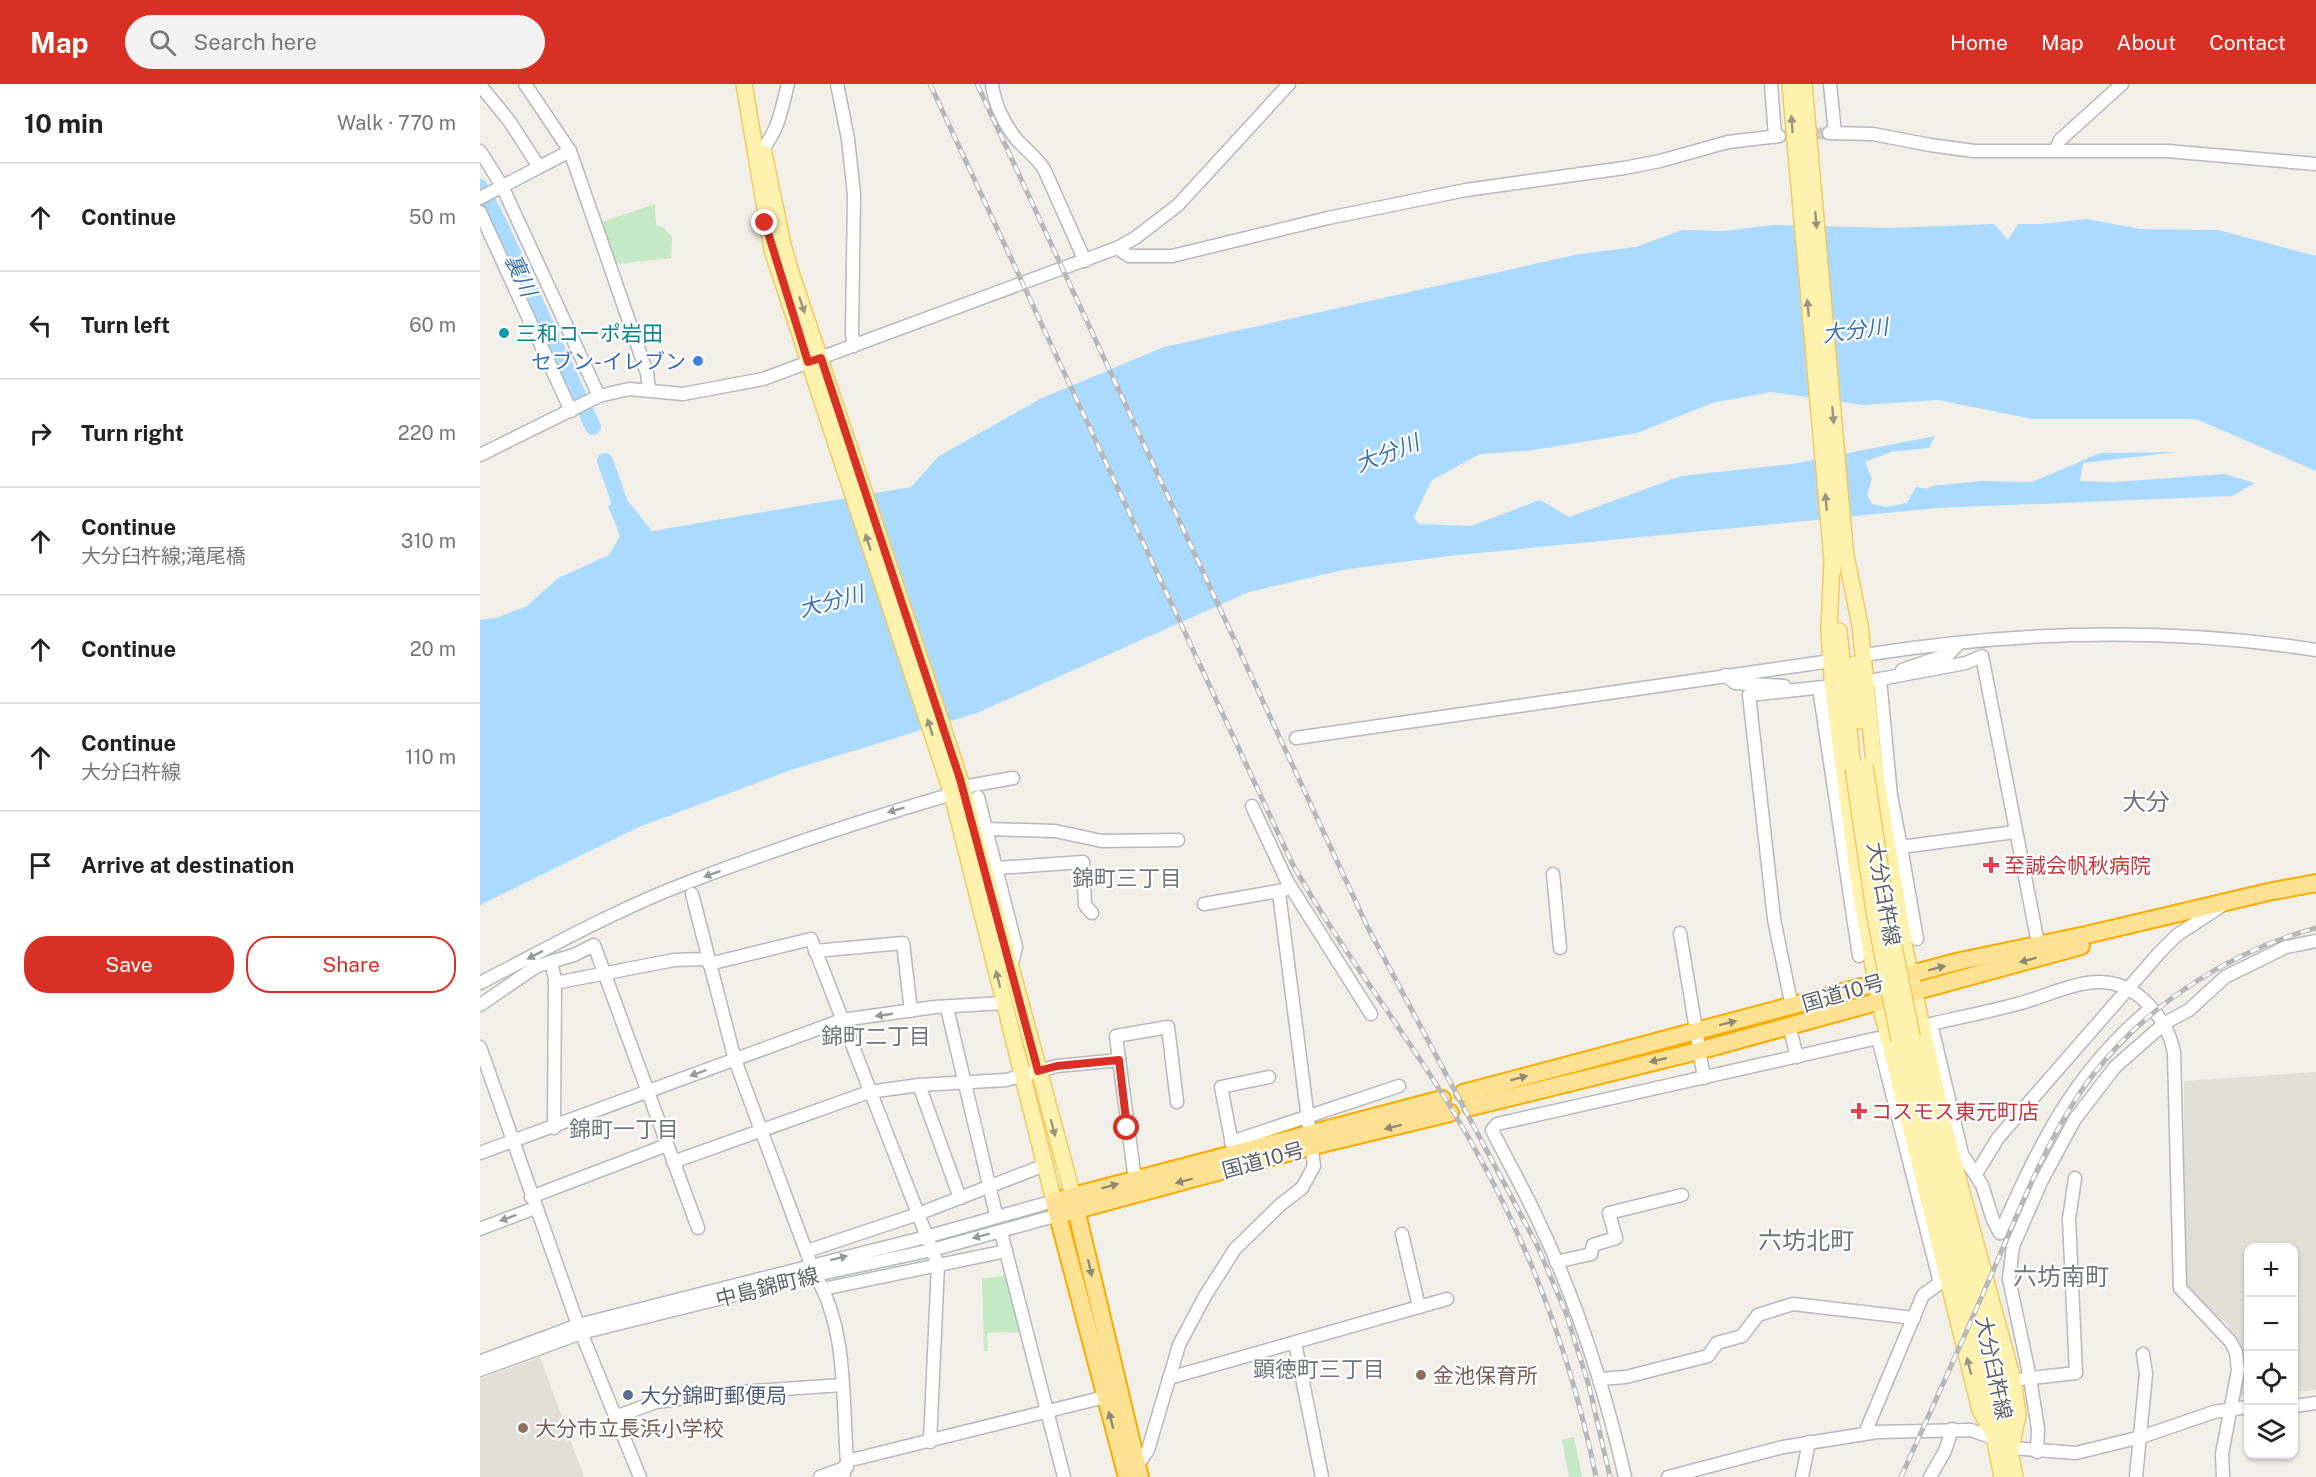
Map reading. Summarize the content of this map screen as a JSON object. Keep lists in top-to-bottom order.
{
  "streets": {
    "highway": ["国道10号"],
    "main road": ["大分臼杵線"],
    "street": ["中島錦町線"]
  },
  "crossings": [
    ["国道10号", "中島錦町線"]
  ],
  "districts": [
    "大分",
    "錦町三丁目",
    "錦町二丁目",
    "錦町一丁目",
    "六坊北町",
    "六坊南町",
    "顕徳町三丁目"
  ],
  "water": ["裏川", "大分川"],
  "places": {
    "other": [
      "三和コーポ岩田",
      "セブン-イレブン",
      "金池保育所",
      "大分錦町郵便局",
      "大分市立長浜小学校"
    ],
    "health": ["至誠会帆秋病院", "コスモス東元町店"]
  },
  "page": {
    "header": "Map",
    "search": "Search here",
    "nav": [
      "Home",
      "Map",
      "About",
      "Contact"
    ],
    "heading": ["10 min", "Walk · 770 m"],
    "list": [
      ["Continue", "50 m"],
      ["Turn left", "60 m"],
      ["Turn right", "220 m"],
      ["Continue", "大分臼杵線;滝尾橋", "310 m"],
      ["Continue", "20 m"],
      ["Continue", "大分臼杵線", "110 m"],
      "Arrive at destination"
    ],
    "buttons": ["Save", "Share"],
    "map_buttons": ["+", "−"]
  }
}
